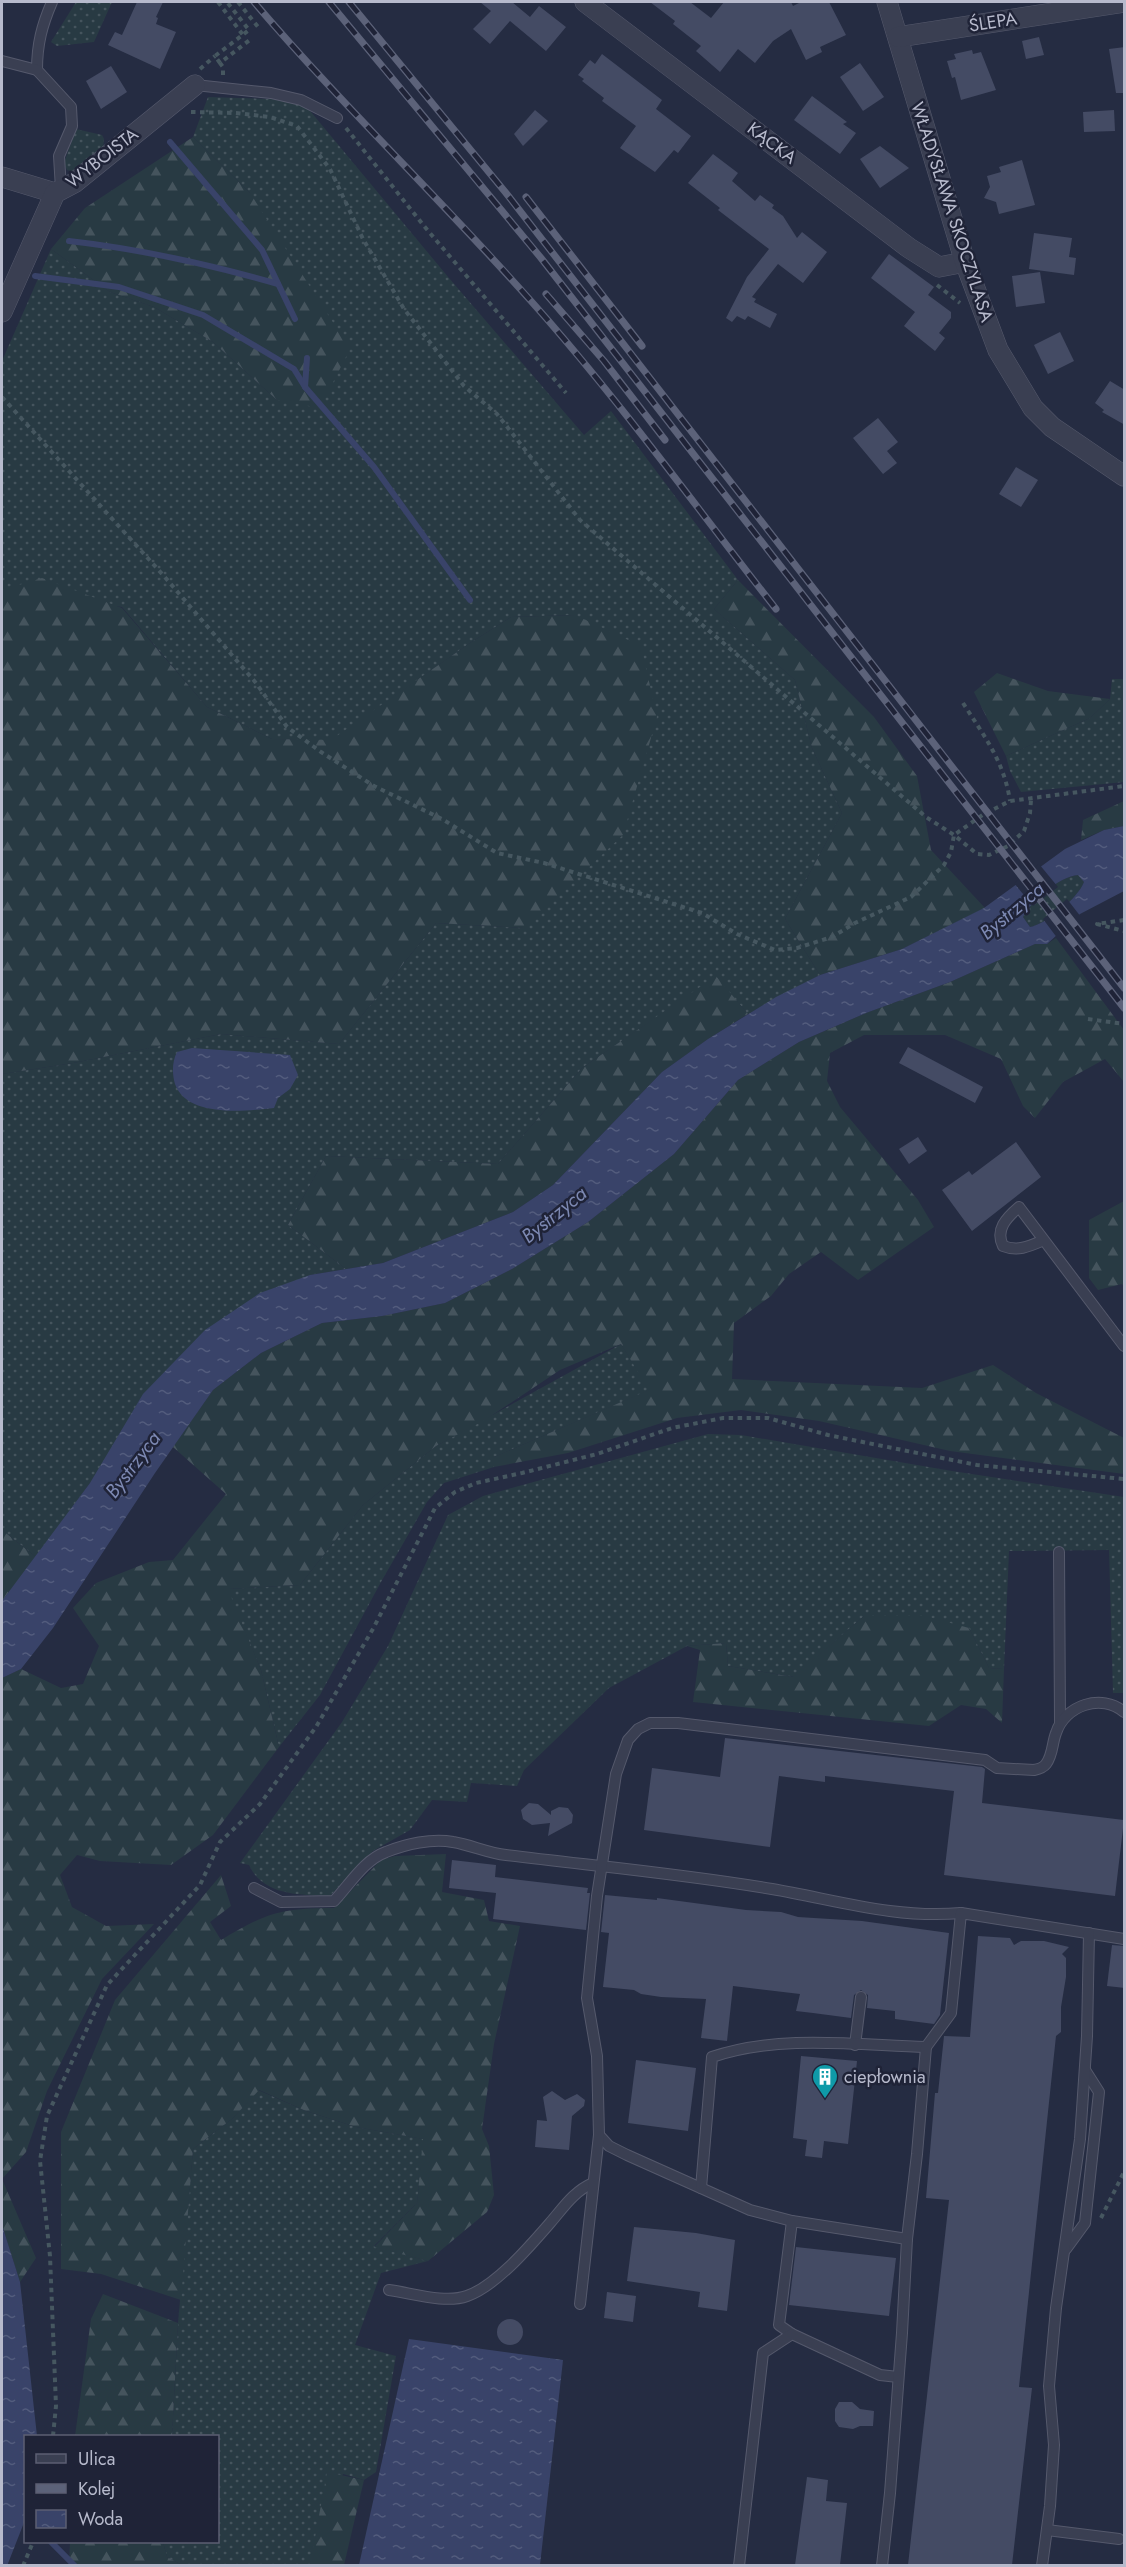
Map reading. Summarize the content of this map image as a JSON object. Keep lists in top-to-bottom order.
{
  "streets": {
    "street": [
      "ŚLEPA",
      "KĄCKA",
      "WYBOISTA",
      "WŁADYSŁAWA SKOCZYLASA"
    ]
  },
  "crossings": [
    ["ŚLEPA", "WŁADYSŁAWA SKOCZYLASA"],
    ["KĄCKA", "WŁADYSŁAWA SKOCZYLASA"]
  ],
  "water": ["Bystrzyca"],
  "places": {
    "building": ["ciepłownia"]
  },
  "legend": ["Ulica", "Kolej", "Woda"]
}
